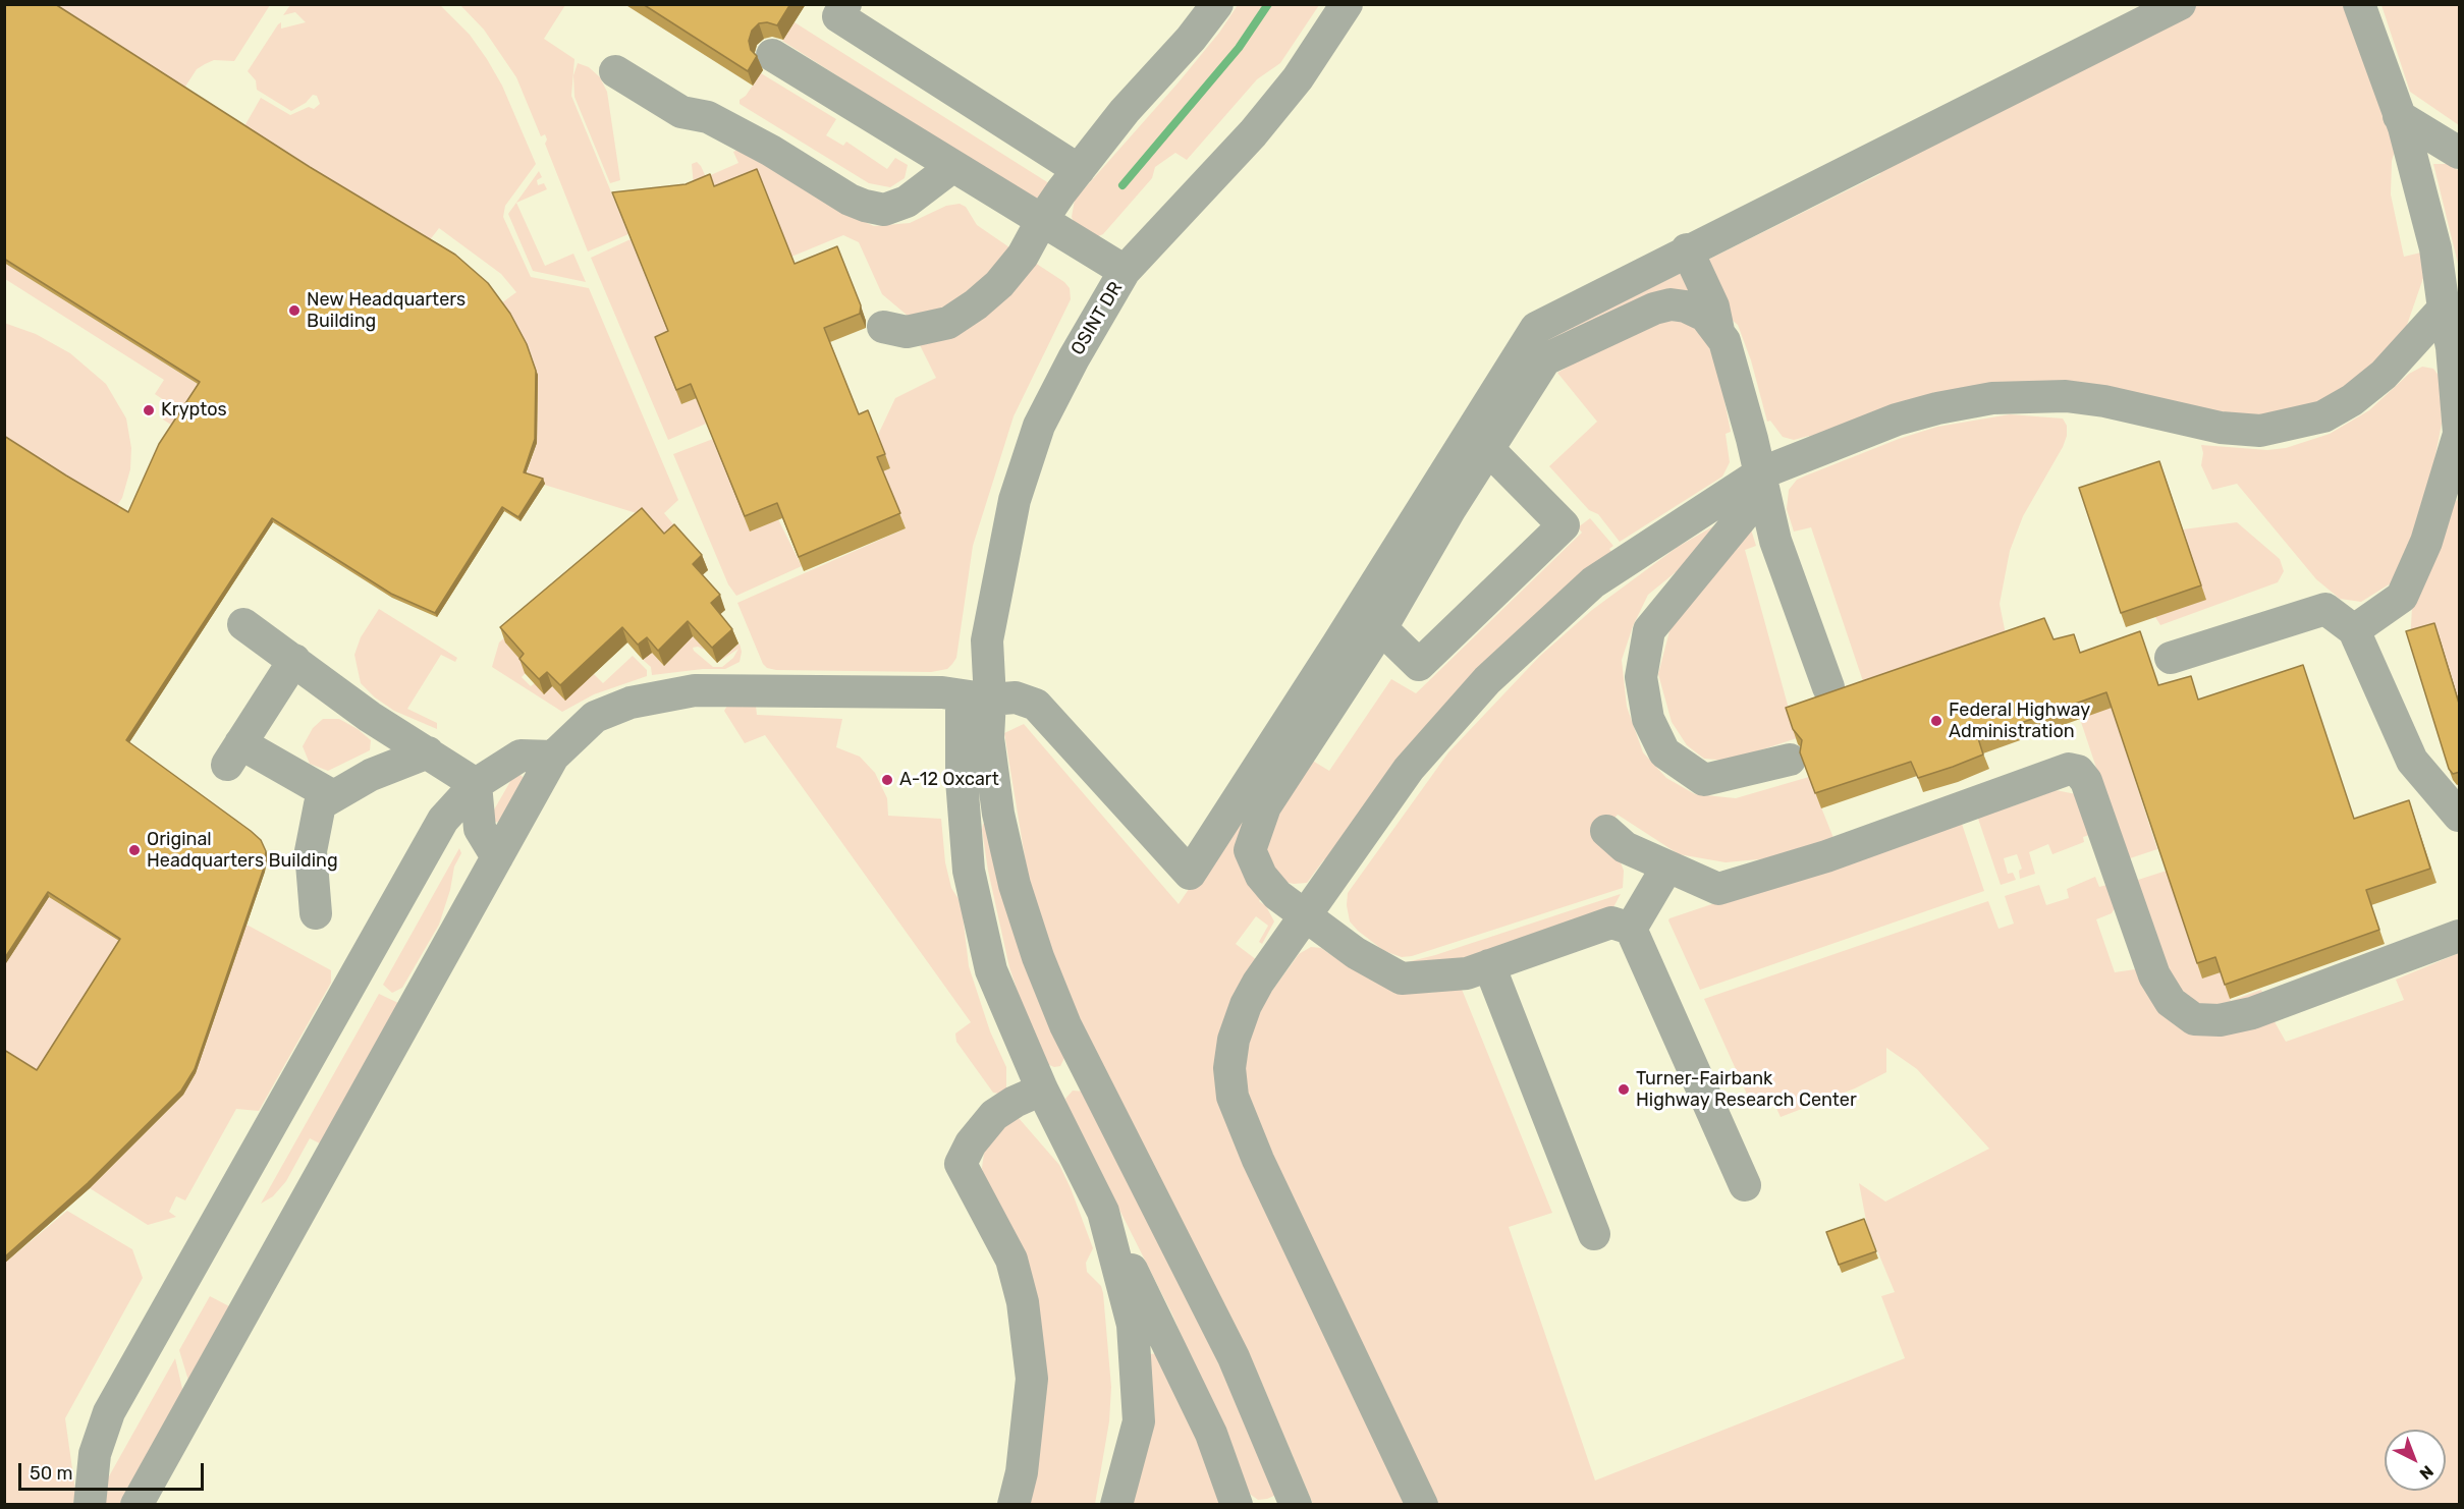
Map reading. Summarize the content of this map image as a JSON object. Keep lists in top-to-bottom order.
{
  "streets": {
    "street": ["OSINT DR"]
  },
  "places": [
    "New Headquarters Building",
    "Kryptos",
    "Federal Highway Administration",
    "A-12 Oxcart",
    "Original Headquarters Building",
    "Turner-Fairbank Highway Research Center"
  ],
  "scale_bar": "50 m",
  "north": "bottom right"
}
